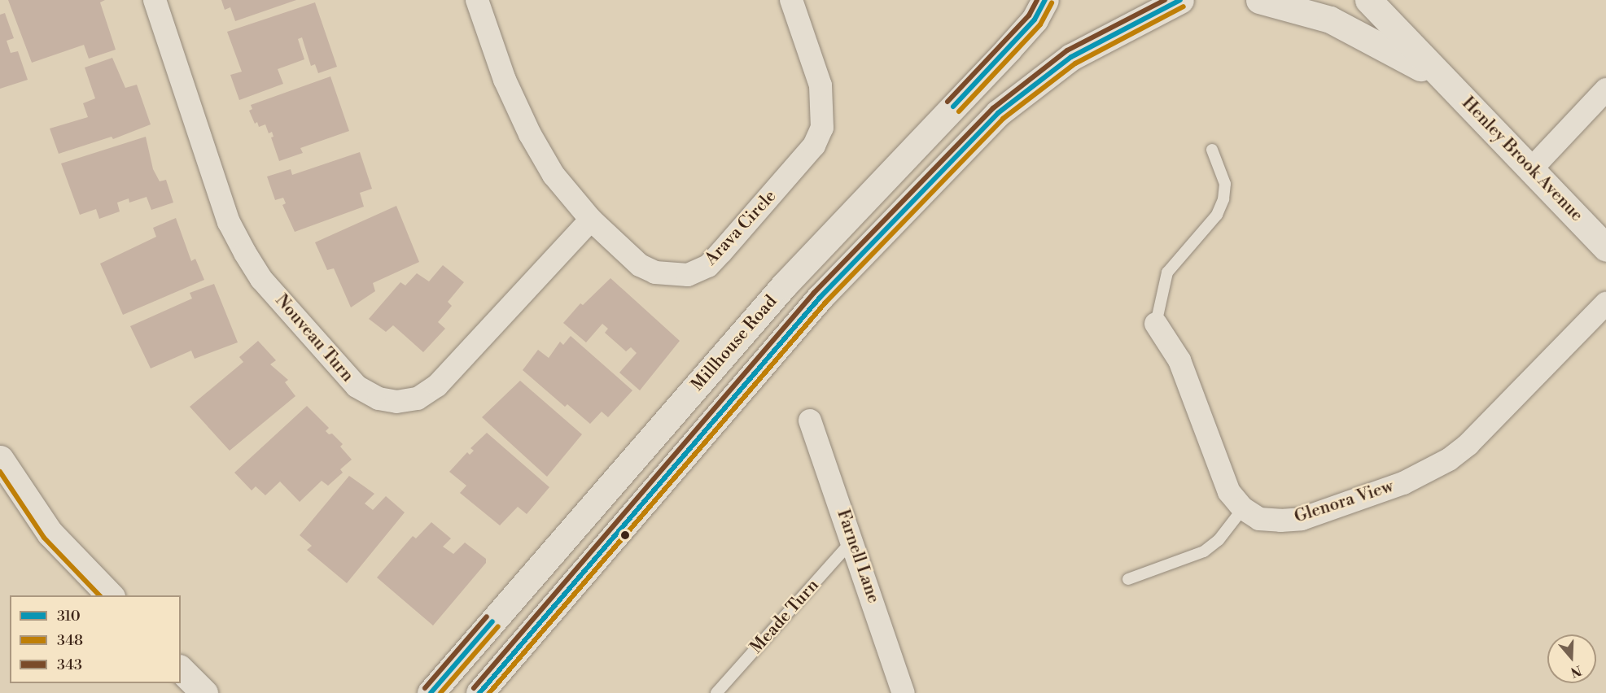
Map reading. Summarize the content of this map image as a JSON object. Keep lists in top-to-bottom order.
{
  "streets": {
    "main road": ["Henley Brook Avenue", "Millhouse Road"],
    "street": [
      "Arava Circle",
      "Nouveau Turn",
      "Glenora View",
      "Farnell Lane"
    ],
    "lane": ["Meade Turn"]
  },
  "crossings": [
    ["Arava Circle", "Nouveau Turn"],
    ["Farnell Lane", "Meade Turn"]
  ],
  "lines": ["transit line 310", "transit line 343", "transit line 348"],
  "legend": ["310", "348", "343"],
  "north": "bottom"
}
